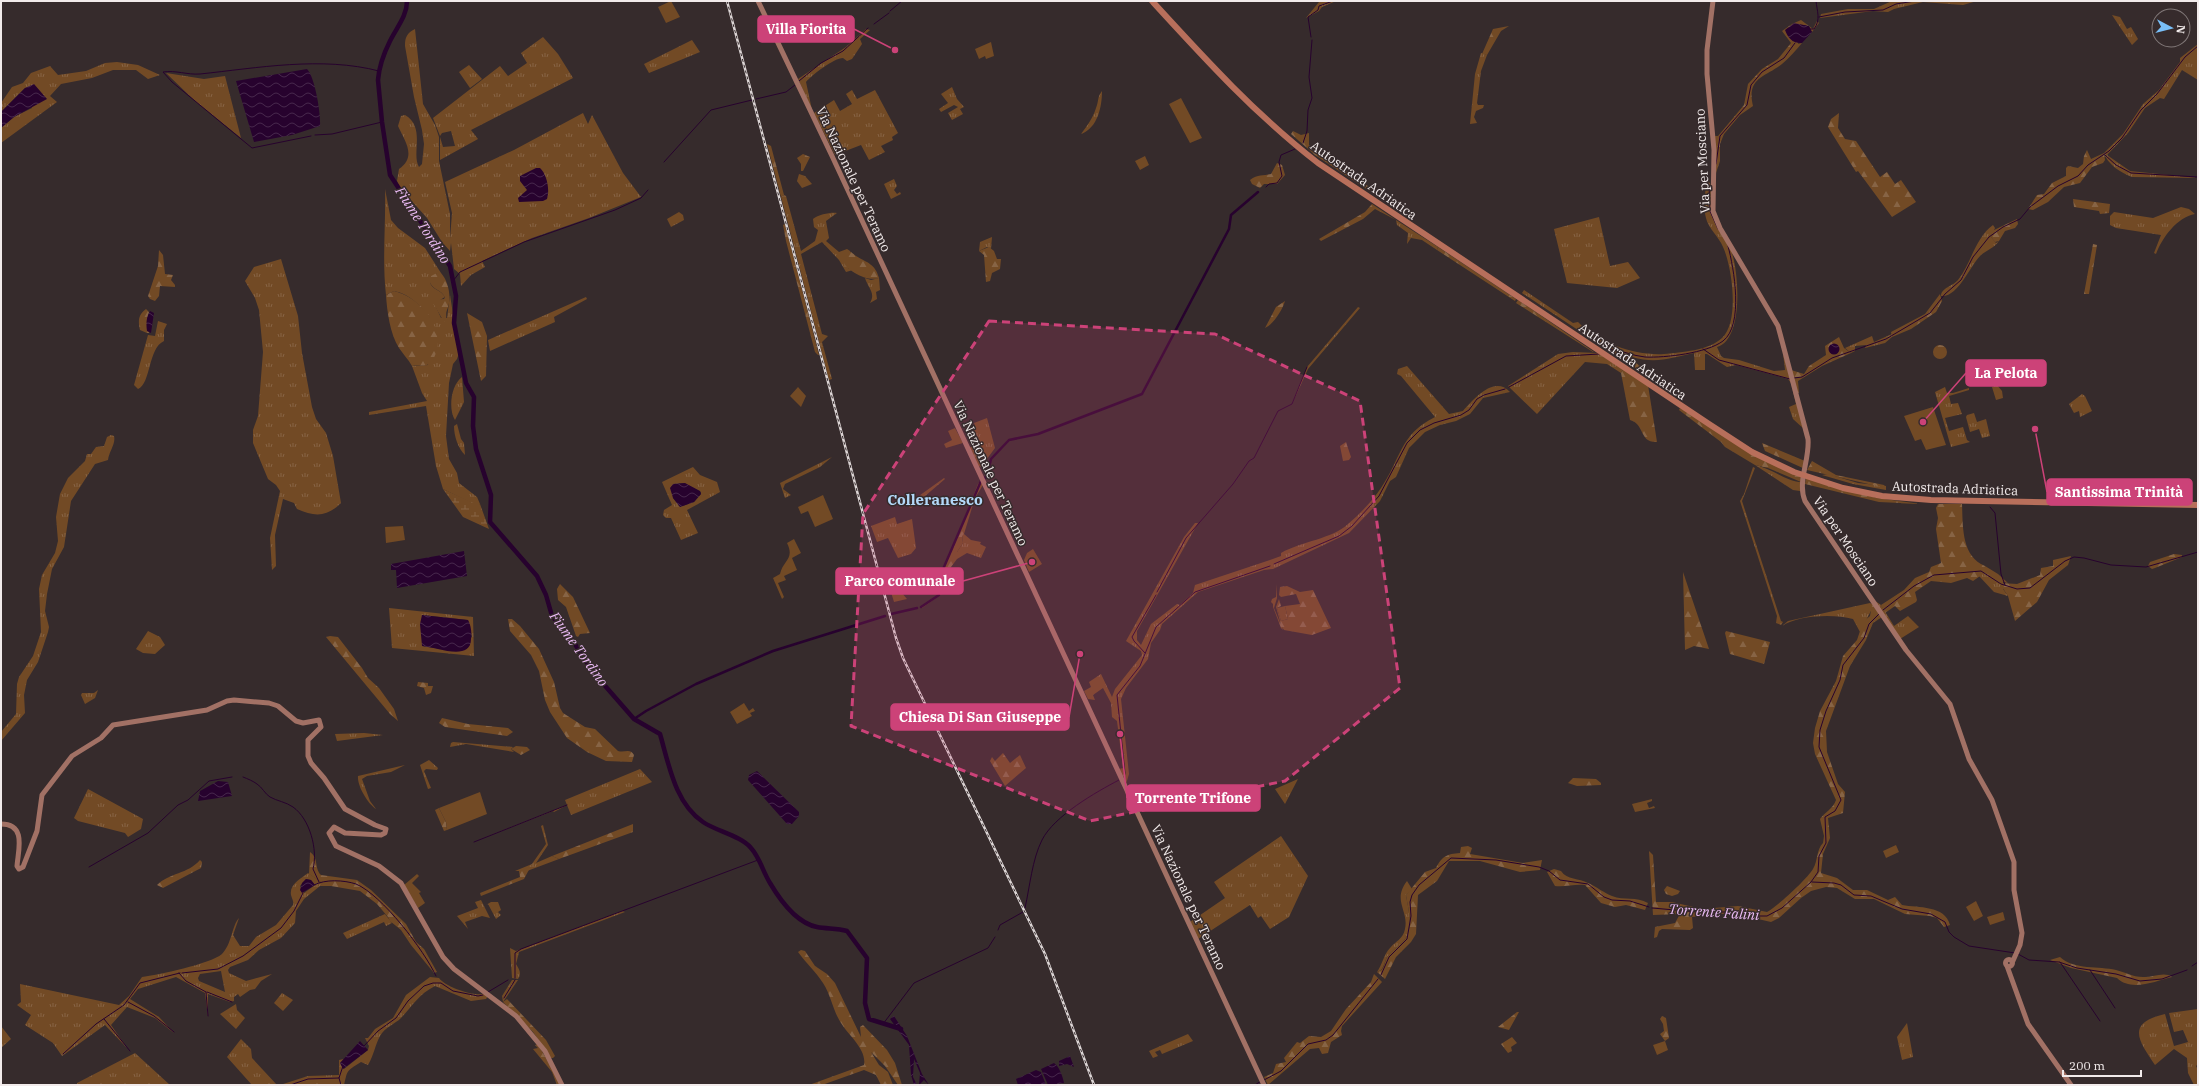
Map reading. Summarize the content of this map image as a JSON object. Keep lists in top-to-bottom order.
{
  "streets": {
    "highway": ["Autostrada Adriatica"],
    "main road": ["Via per Mosciano", "Via Nazionale per Teramo"]
  },
  "districts": ["Colleranesco"],
  "water": ["Fiume Tordino", "Torrente Falini"],
  "places": [
    "Villa Fiorita",
    "La Pelota",
    "Santissima Trinità",
    "Parco comunale",
    "Chiesa Di San Giuseppe",
    "Torrente Trifone"
  ],
  "scale_bar": "200 m",
  "north": "right"
}
